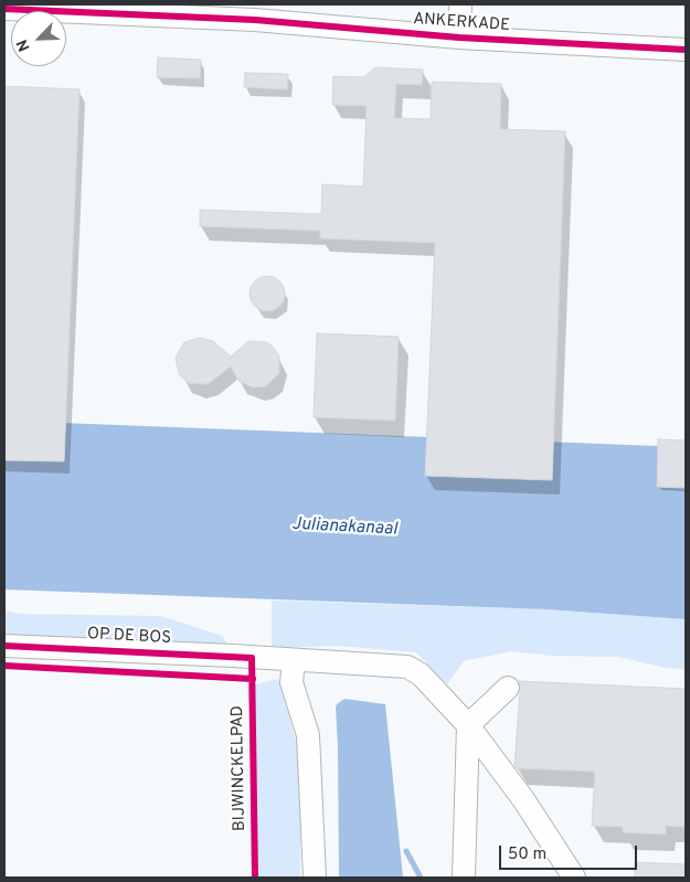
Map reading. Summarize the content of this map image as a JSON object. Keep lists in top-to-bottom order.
{
  "streets": {
    "street": ["ANKERKADE", "OP DE BOS"],
    "cycle path": ["BIJWINCKELPAD"]
  },
  "water": ["Julianakanaal"],
  "scale_bar": "50 m",
  "north": "bottom left"
}
